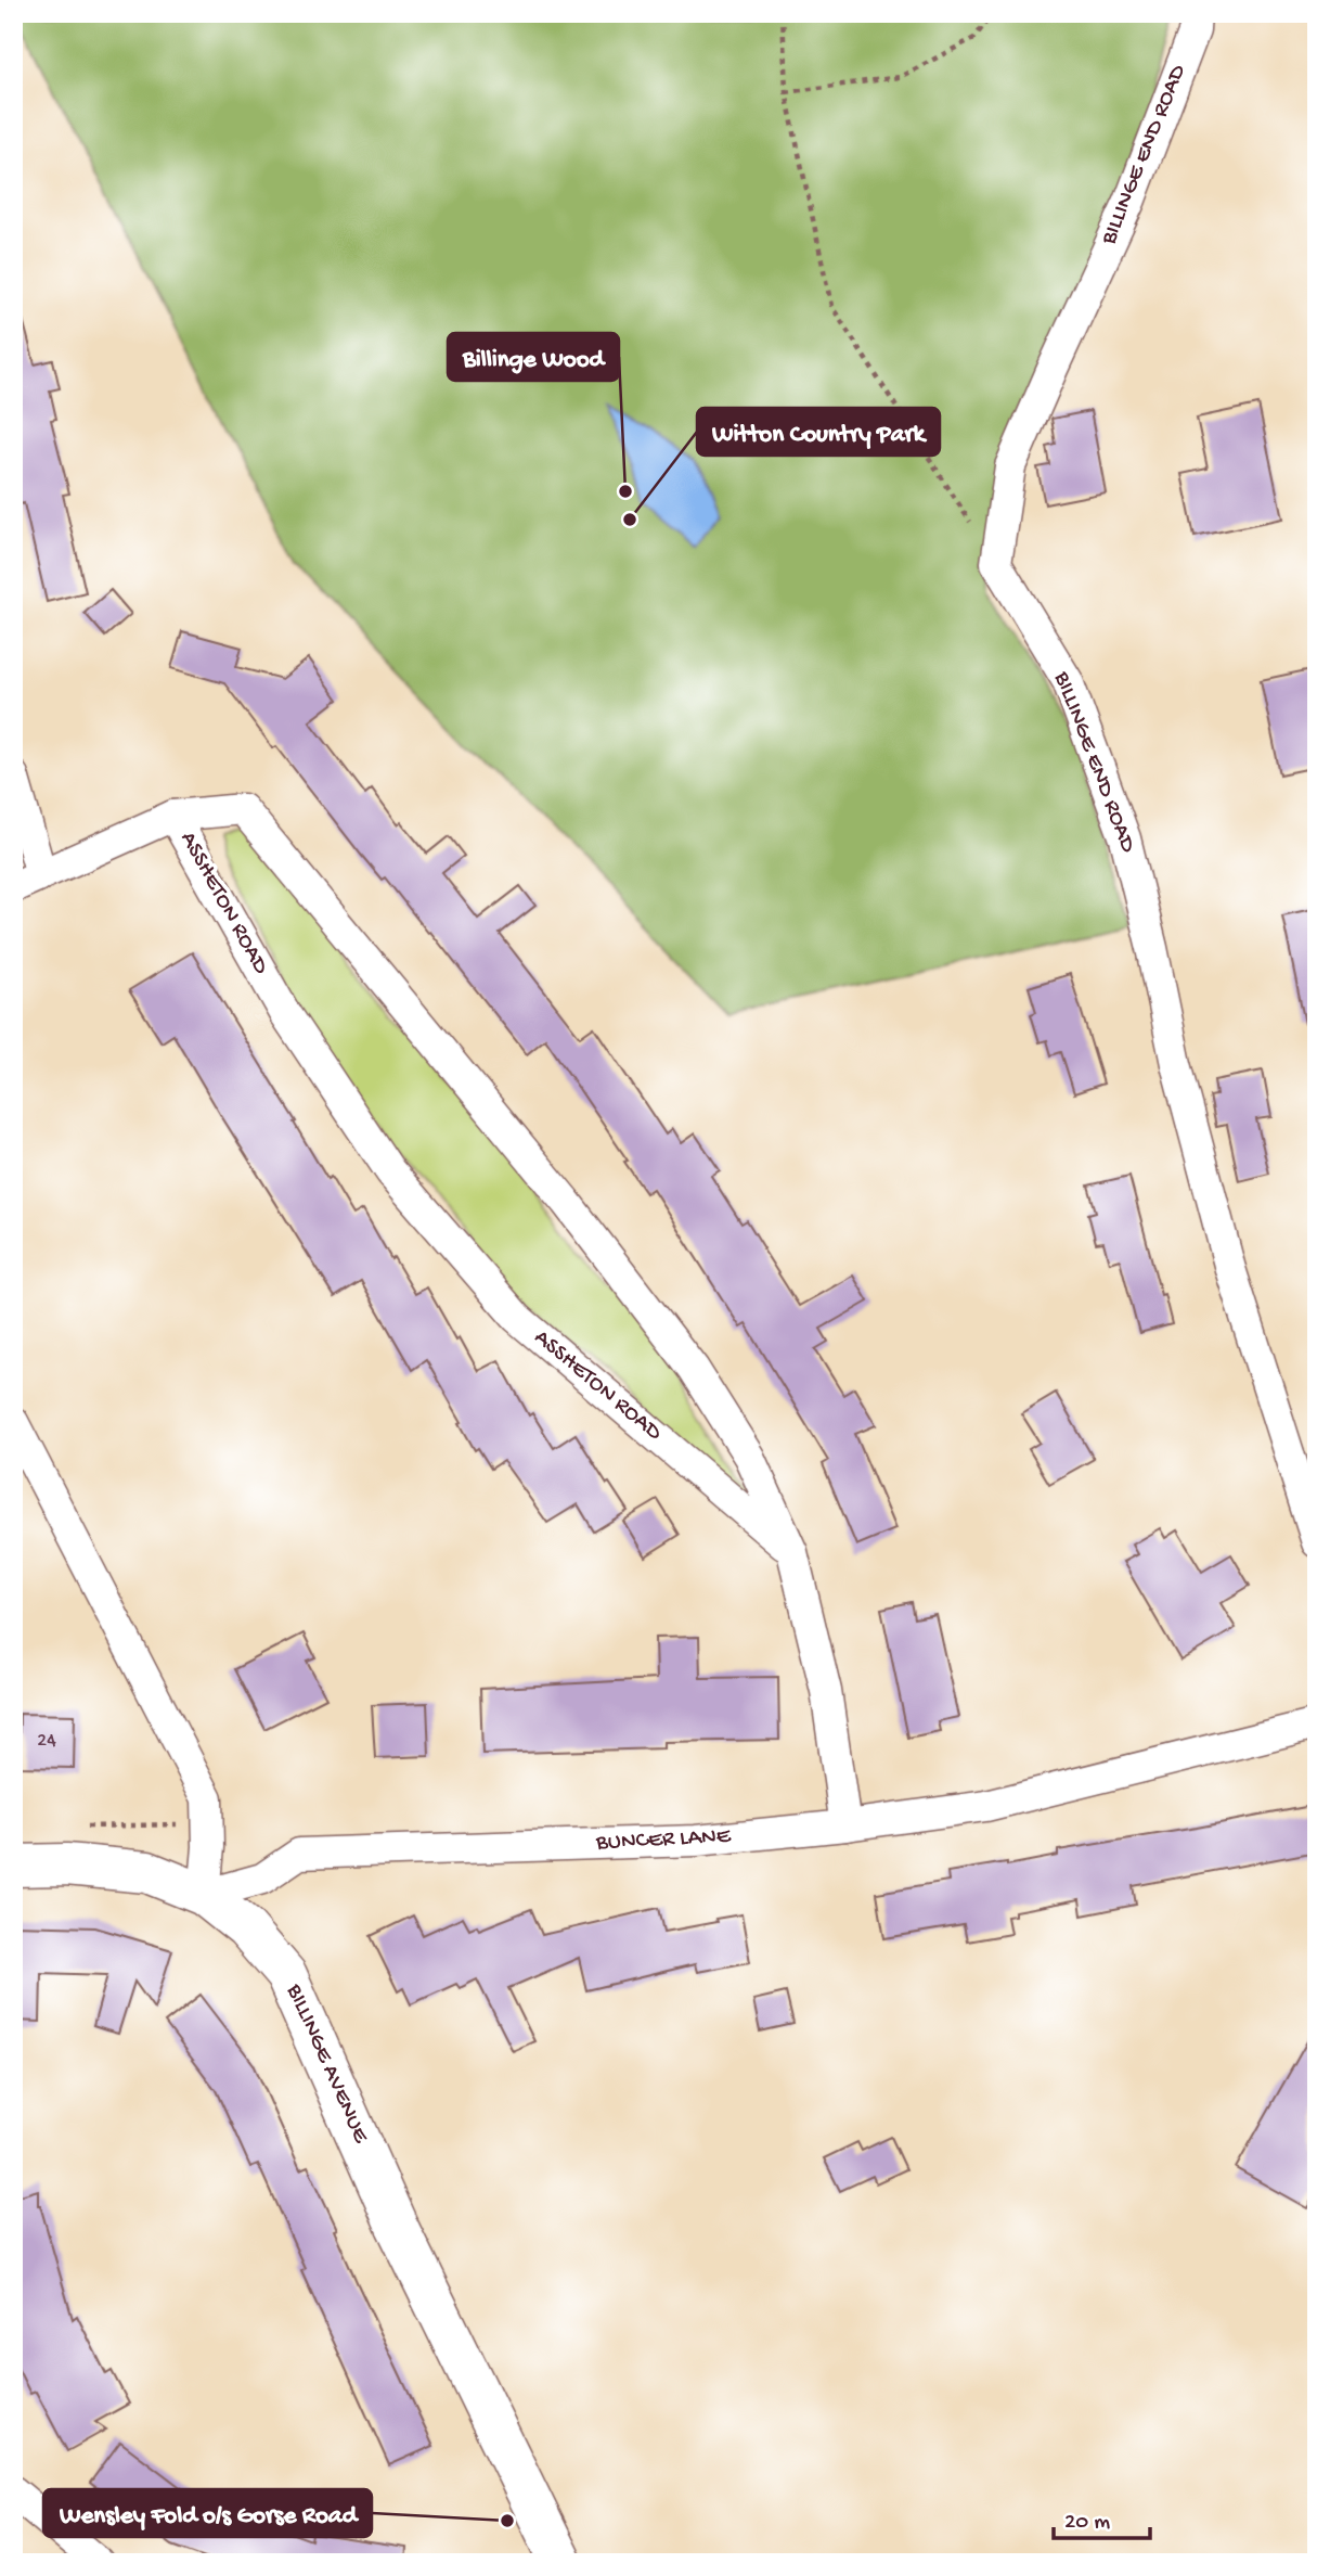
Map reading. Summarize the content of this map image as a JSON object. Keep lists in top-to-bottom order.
{
  "streets": {
    "main road": ["BILLINGE AVENUE"],
    "street": ["BILLINGE END ROAD", "ASSHETON ROAD", "BUNCER LANE"]
  },
  "crossings": [
    ["ASSHETON ROAD", "BUNCER LANE"],
    ["BUNCER LANE", "BILLINGE AVENUE"]
  ],
  "places": ["Billinge Wood", "Witton Country Park", "Wensley Fold o/s Gorse Road"],
  "house_numbers": ["24"],
  "scale_bar": "20 m"
}
